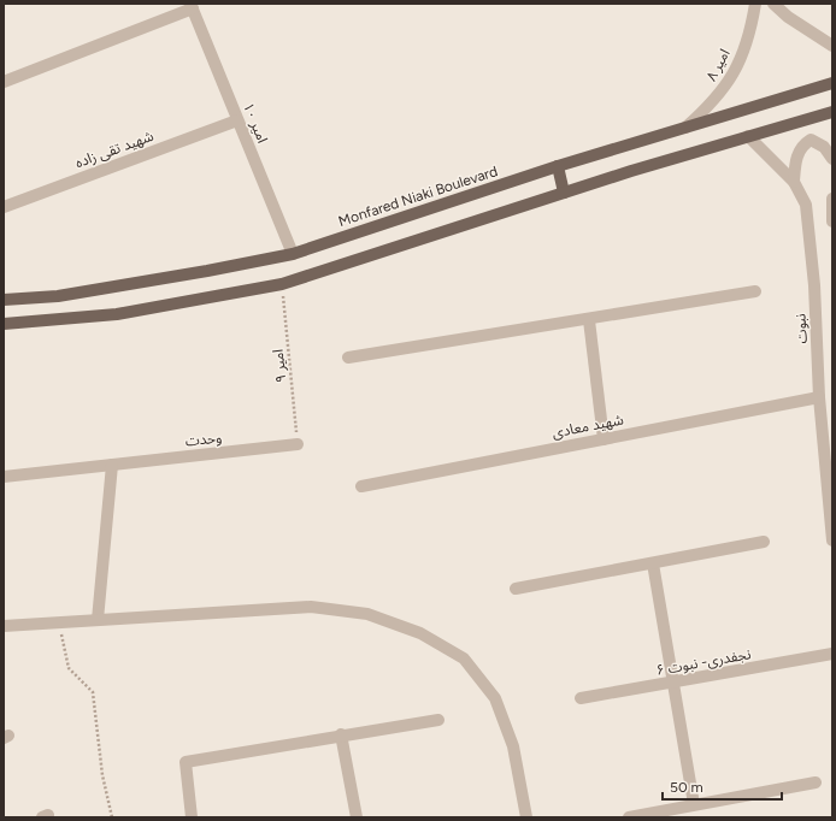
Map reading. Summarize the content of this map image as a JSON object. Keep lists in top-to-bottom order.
{
  "streets": {
    "main road": ["Monfared Niaki Boulevard"],
    "street": [
      "امیر ۸",
      "امیر ۱۰",
      "شهید تقی زاده",
      "نبوت",
      "شهید معادی",
      "وحدت",
      "نجفدری- نبوت ۶"
    ],
    "path": ["امیر ۹"]
  },
  "crossings": [
    ["امیر ۸", "Monfared Niaki Boulevard"],
    ["امیر ۱۰", "شهید تقی زاده"],
    ["امیر ۱۰", "Monfared Niaki Boulevard"],
    ["نبوت", "شهید معادی"],
    ["امیر ۹", "وحدت"]
  ],
  "scale_bar": "50 m"
}
